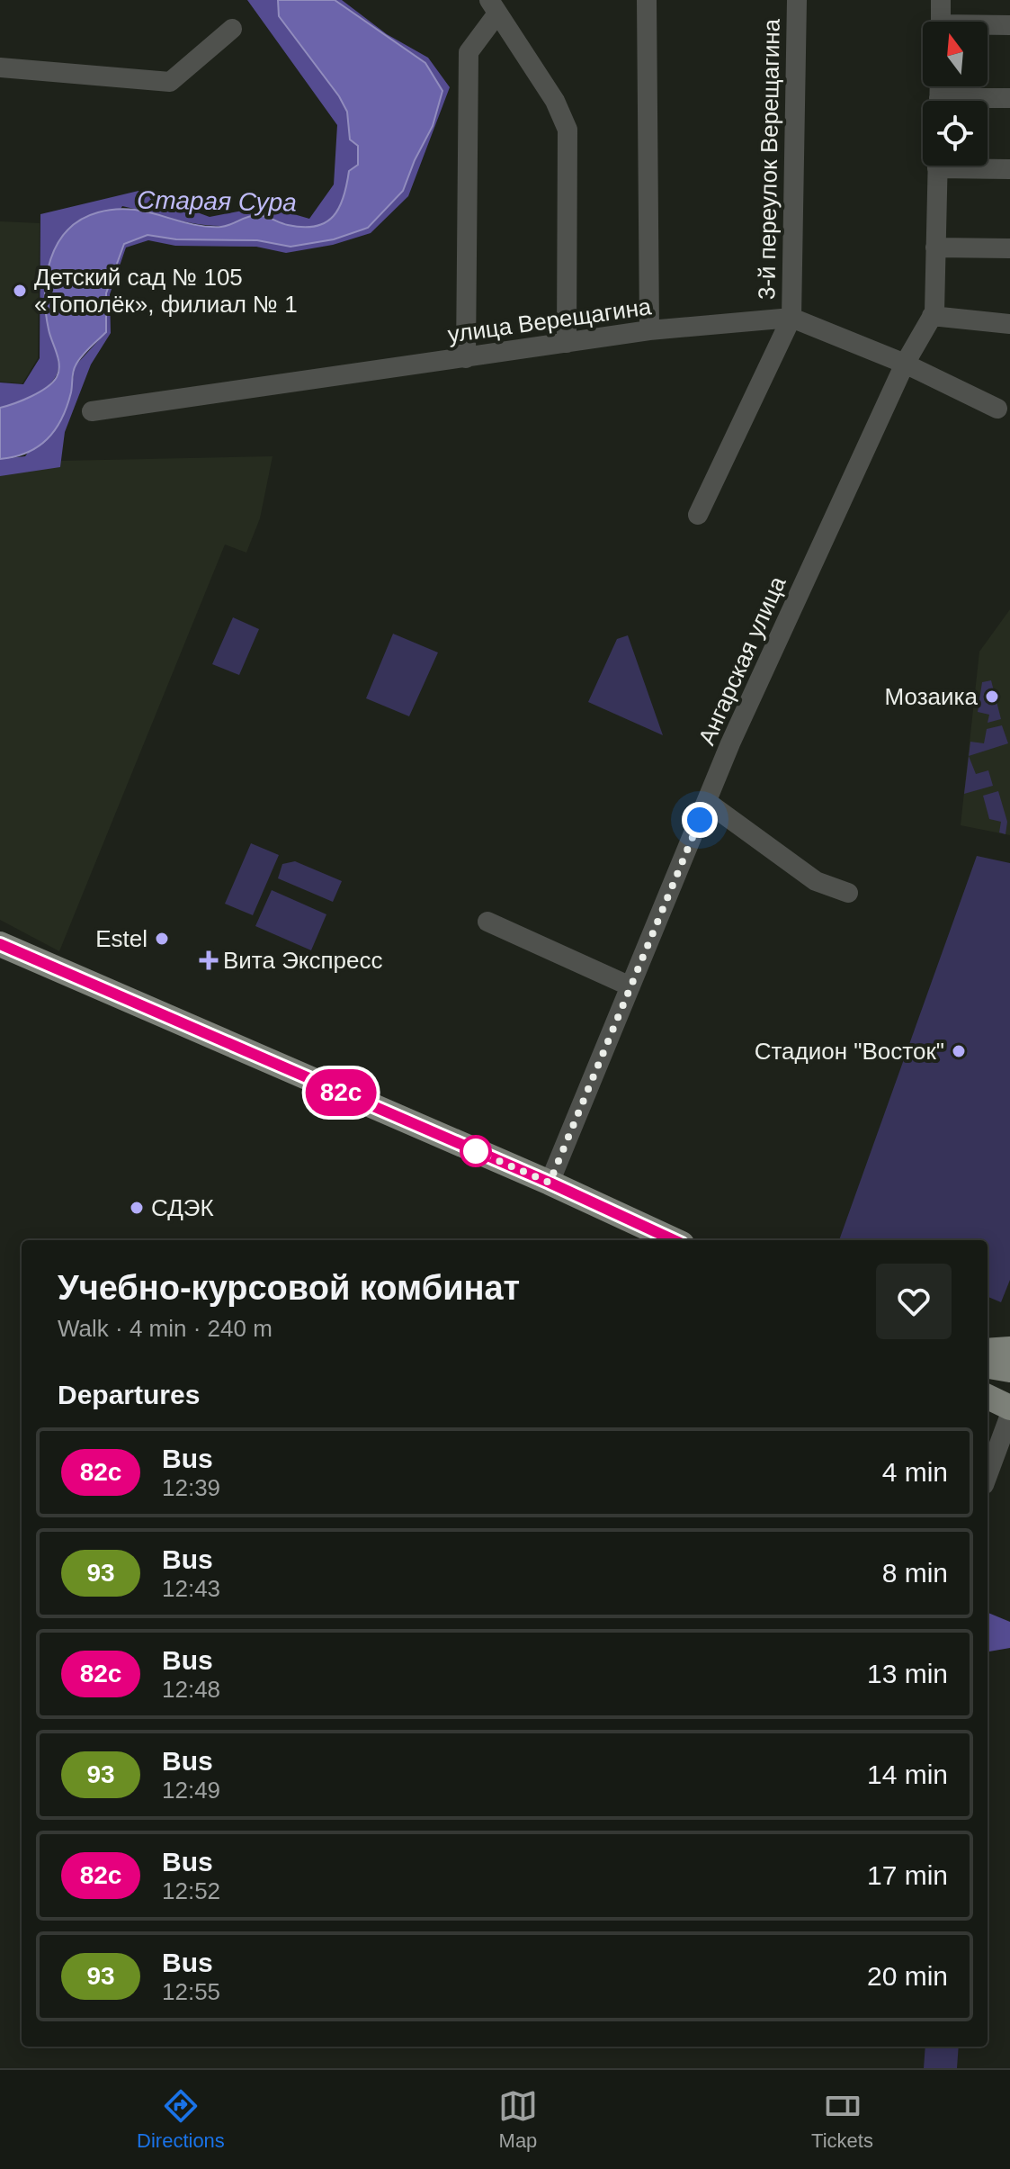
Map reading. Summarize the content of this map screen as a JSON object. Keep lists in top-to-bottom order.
{
  "streets": {
    "street": ["3-й переулок Верещагина", "улица Верещагина", "Ангарская улица"]
  },
  "crossings": [
    ["3-й переулок Верещагина", "улица Верещагина"],
    ["улица Верещагина", "Ангарская улица"]
  ],
  "water": ["Старая Сура"],
  "places": {
    "other": [
      "Детский сад № 105 «Тополёк», филиал № 1",
      "Мозаика",
      "Estel",
      "Стадион \"Восток\"",
      "СДЭК"
    ],
    "health": ["Вита Экспресс"]
  },
  "lines": ["bus line 82с"],
  "north": "top",
  "page": {
    "on_map": "82с",
    "heading": [
      ["Учебно-курсовой комбинат", "Walk · 4 min · 240 m"],
      "Departures"
    ],
    "list": [
      {
        "mark": "82с",
        "name": "Bus",
        "note": "12:39",
        "value": "4 min"
      },
      {
        "mark": "93",
        "name": "Bus",
        "note": "12:43",
        "value": "8 min"
      },
      {
        "mark": "82с",
        "name": "Bus",
        "note": "12:48",
        "value": "13 min"
      },
      {
        "mark": "93",
        "name": "Bus",
        "note": "12:49",
        "value": "14 min"
      },
      {
        "mark": "82с",
        "name": "Bus",
        "note": "12:52",
        "value": "17 min"
      },
      {
        "mark": "93",
        "name": "Bus",
        "note": "12:55",
        "value": "20 min"
      }
    ],
    "tabs": ["Directions", "Map", "Tickets"]
  }
}
